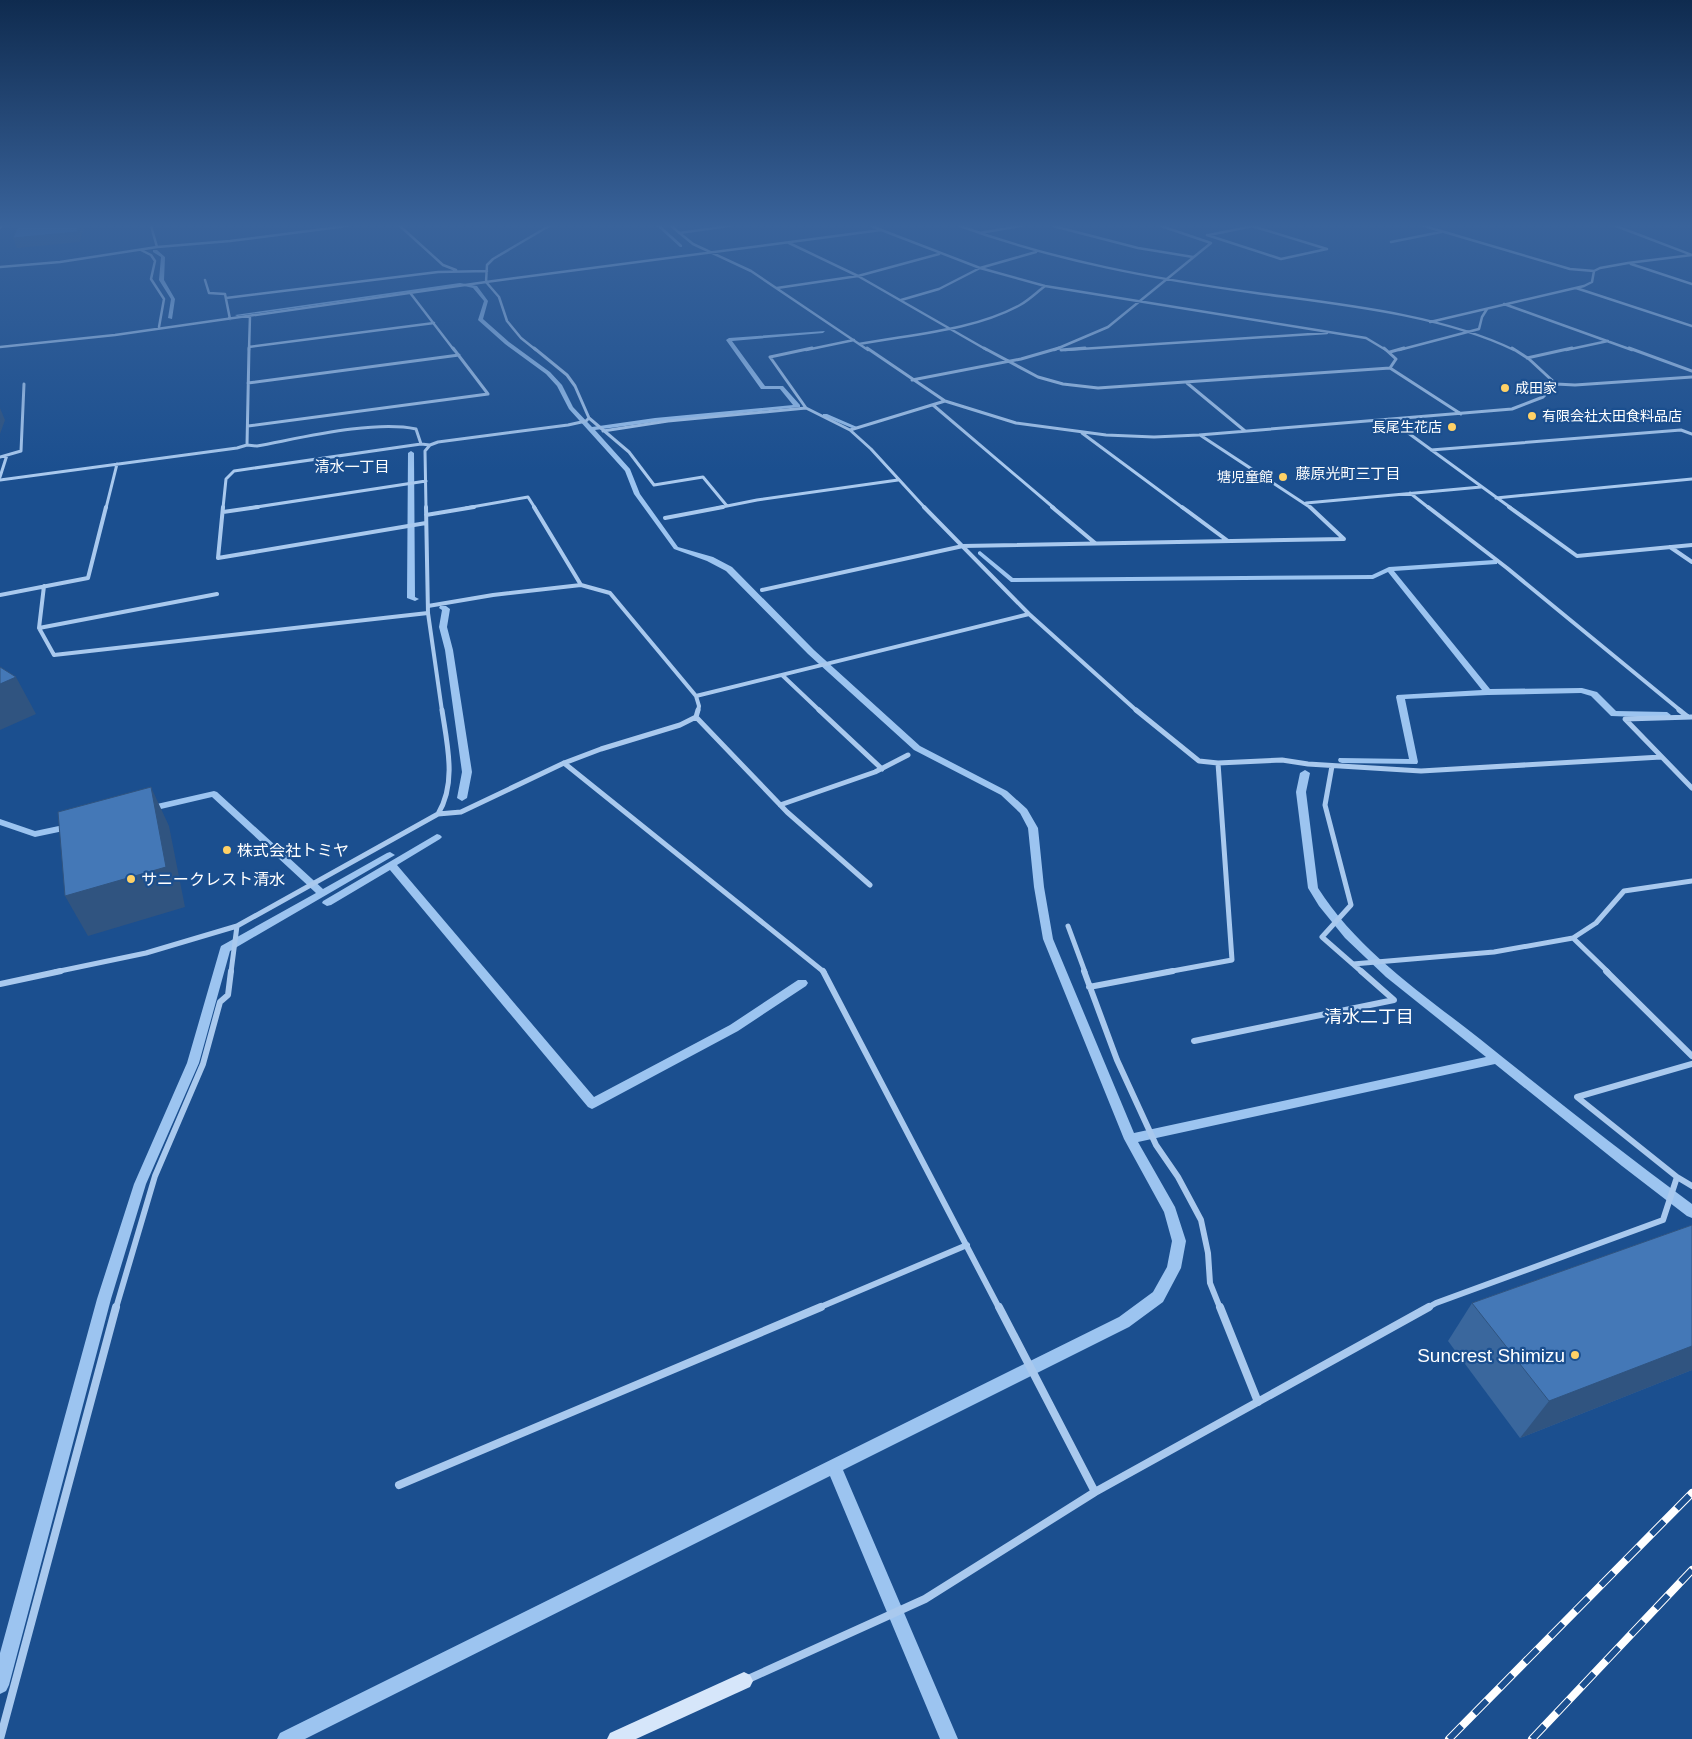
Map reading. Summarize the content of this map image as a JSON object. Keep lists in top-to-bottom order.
{
  "districts": ["清水一丁目", "藤原光町三丁目", "清水二丁目"],
  "places": [
    "成田家",
    "有限会社太田食料品店",
    "長尾生花店",
    "塘児童館",
    "株式会社トミヤ",
    "サニークレスト清水",
    "Suncrest Shimizu"
  ]
}
